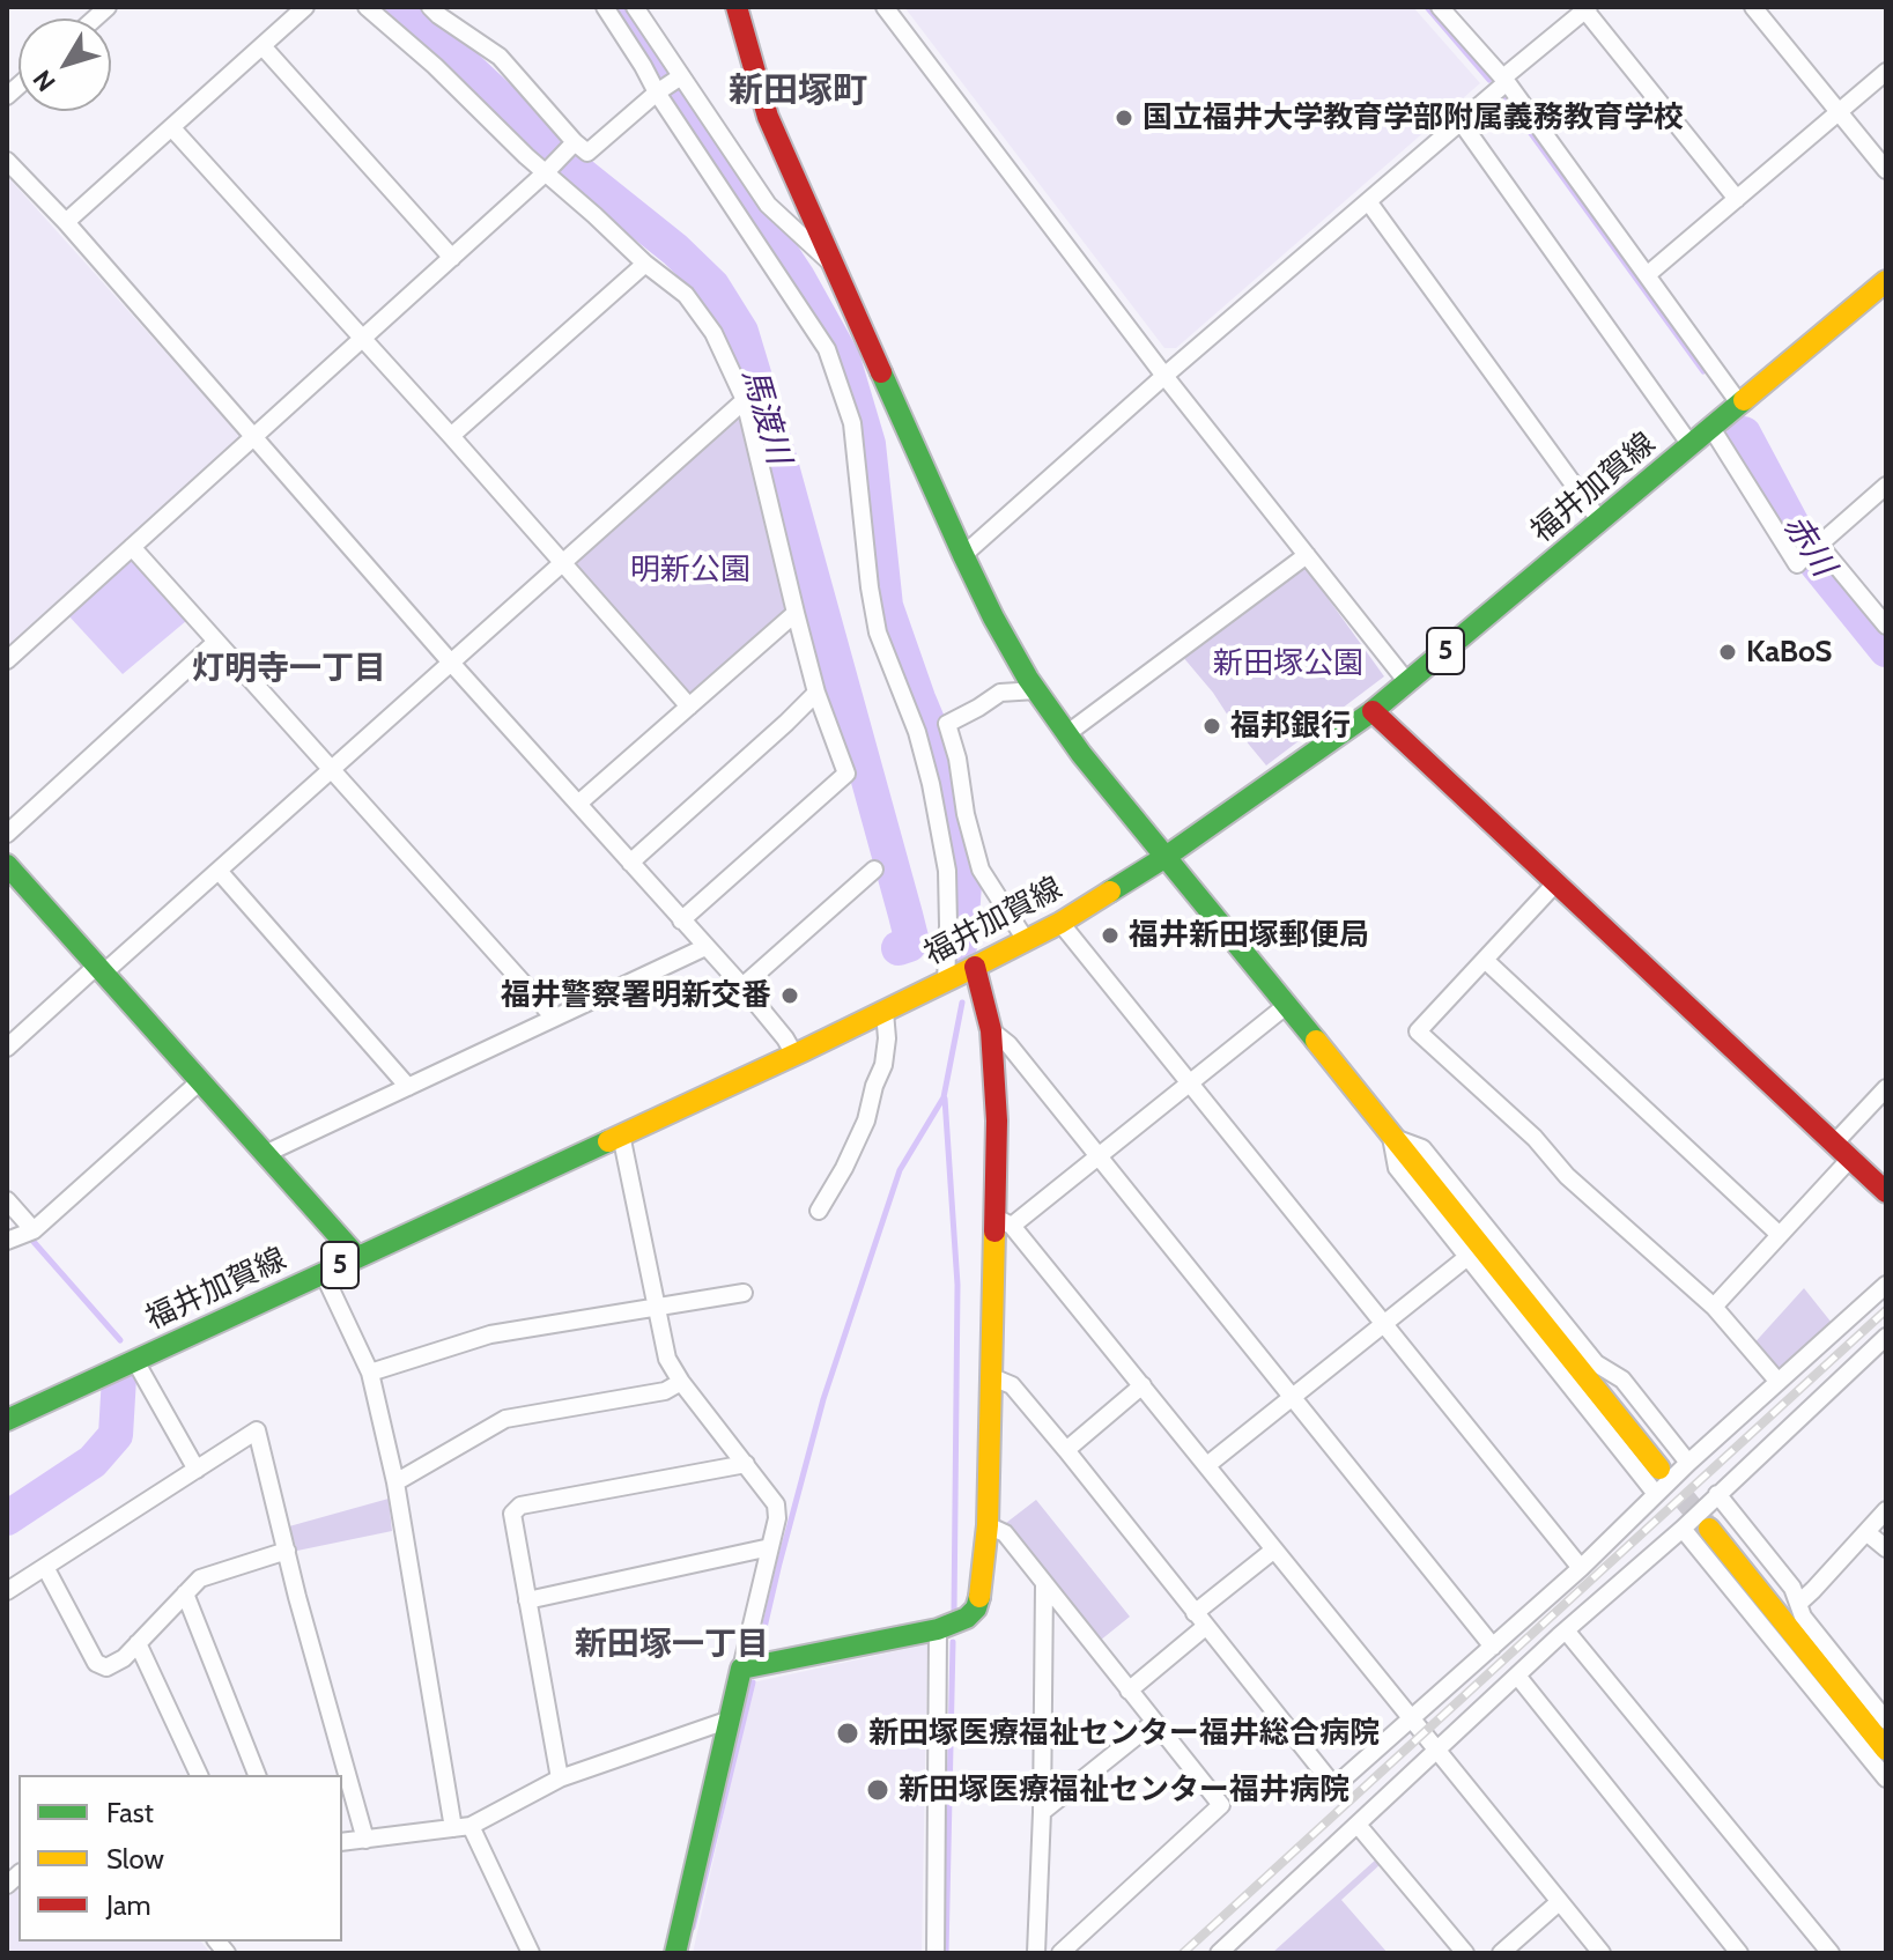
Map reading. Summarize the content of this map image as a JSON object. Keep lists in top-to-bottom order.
{
  "streets": {
    "street": ["福井加賀線", "5"]
  },
  "districts": ["新田塚町", "灯明寺一丁目", "新田塚一丁目"],
  "water": ["馬渡川", "赤川"],
  "parks": ["明新公園", "新田塚公園"],
  "places": [
    "国立福井大学教育学部附属義務教育学校",
    "KaBoS",
    "福邦銀行",
    "福井新田塚郵便局",
    "福井警察署明新交番",
    "新田塚医療福祉センター福井総合病院",
    "新田塚医療福祉センター福井病院"
  ],
  "legend": ["Fast", "Slow", "Jam"],
  "north": "bottom left"
}
